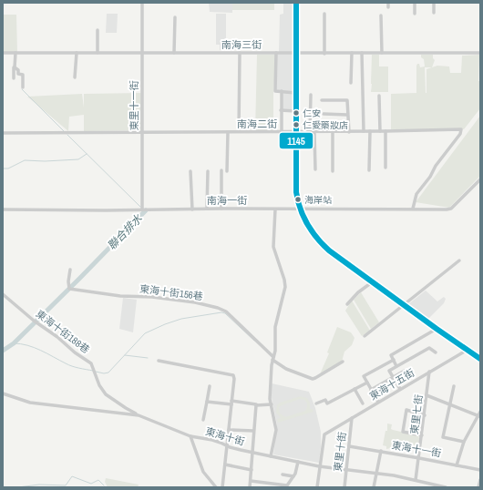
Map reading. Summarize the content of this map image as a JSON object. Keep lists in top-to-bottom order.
{
  "streets": {
    "street": [
      "南海三街",
      "東里十一街",
      "南海二街",
      "南海一街",
      "東海十街156巷",
      "東海十街188巷",
      "東海十五街",
      "東里七街",
      "東海十街",
      "東海十一街",
      "東里十街"
    ]
  },
  "crossings": [
    ["南海三街", "東里十一街"],
    ["東里十一街", "南海二街"],
    ["東里十一街", "南海一街"],
    ["南海二街", "南海一街"],
    ["東海十街188巷", "東海十街"],
    ["東海十五街", "東里七街"],
    ["東海十五街", "東海十街"],
    ["東海十五街", "東里十街"],
    ["東里七街", "東海十街"],
    ["東里七街", "東海十一街"],
    ["東海十街", "東里十街"],
    ["東海十一街", "東里十街"]
  ],
  "water": ["聯合排水"],
  "places": ["仁安", "仁愛藥妝店", "海岸站"],
  "lines": ["transit line 1145"]
}
